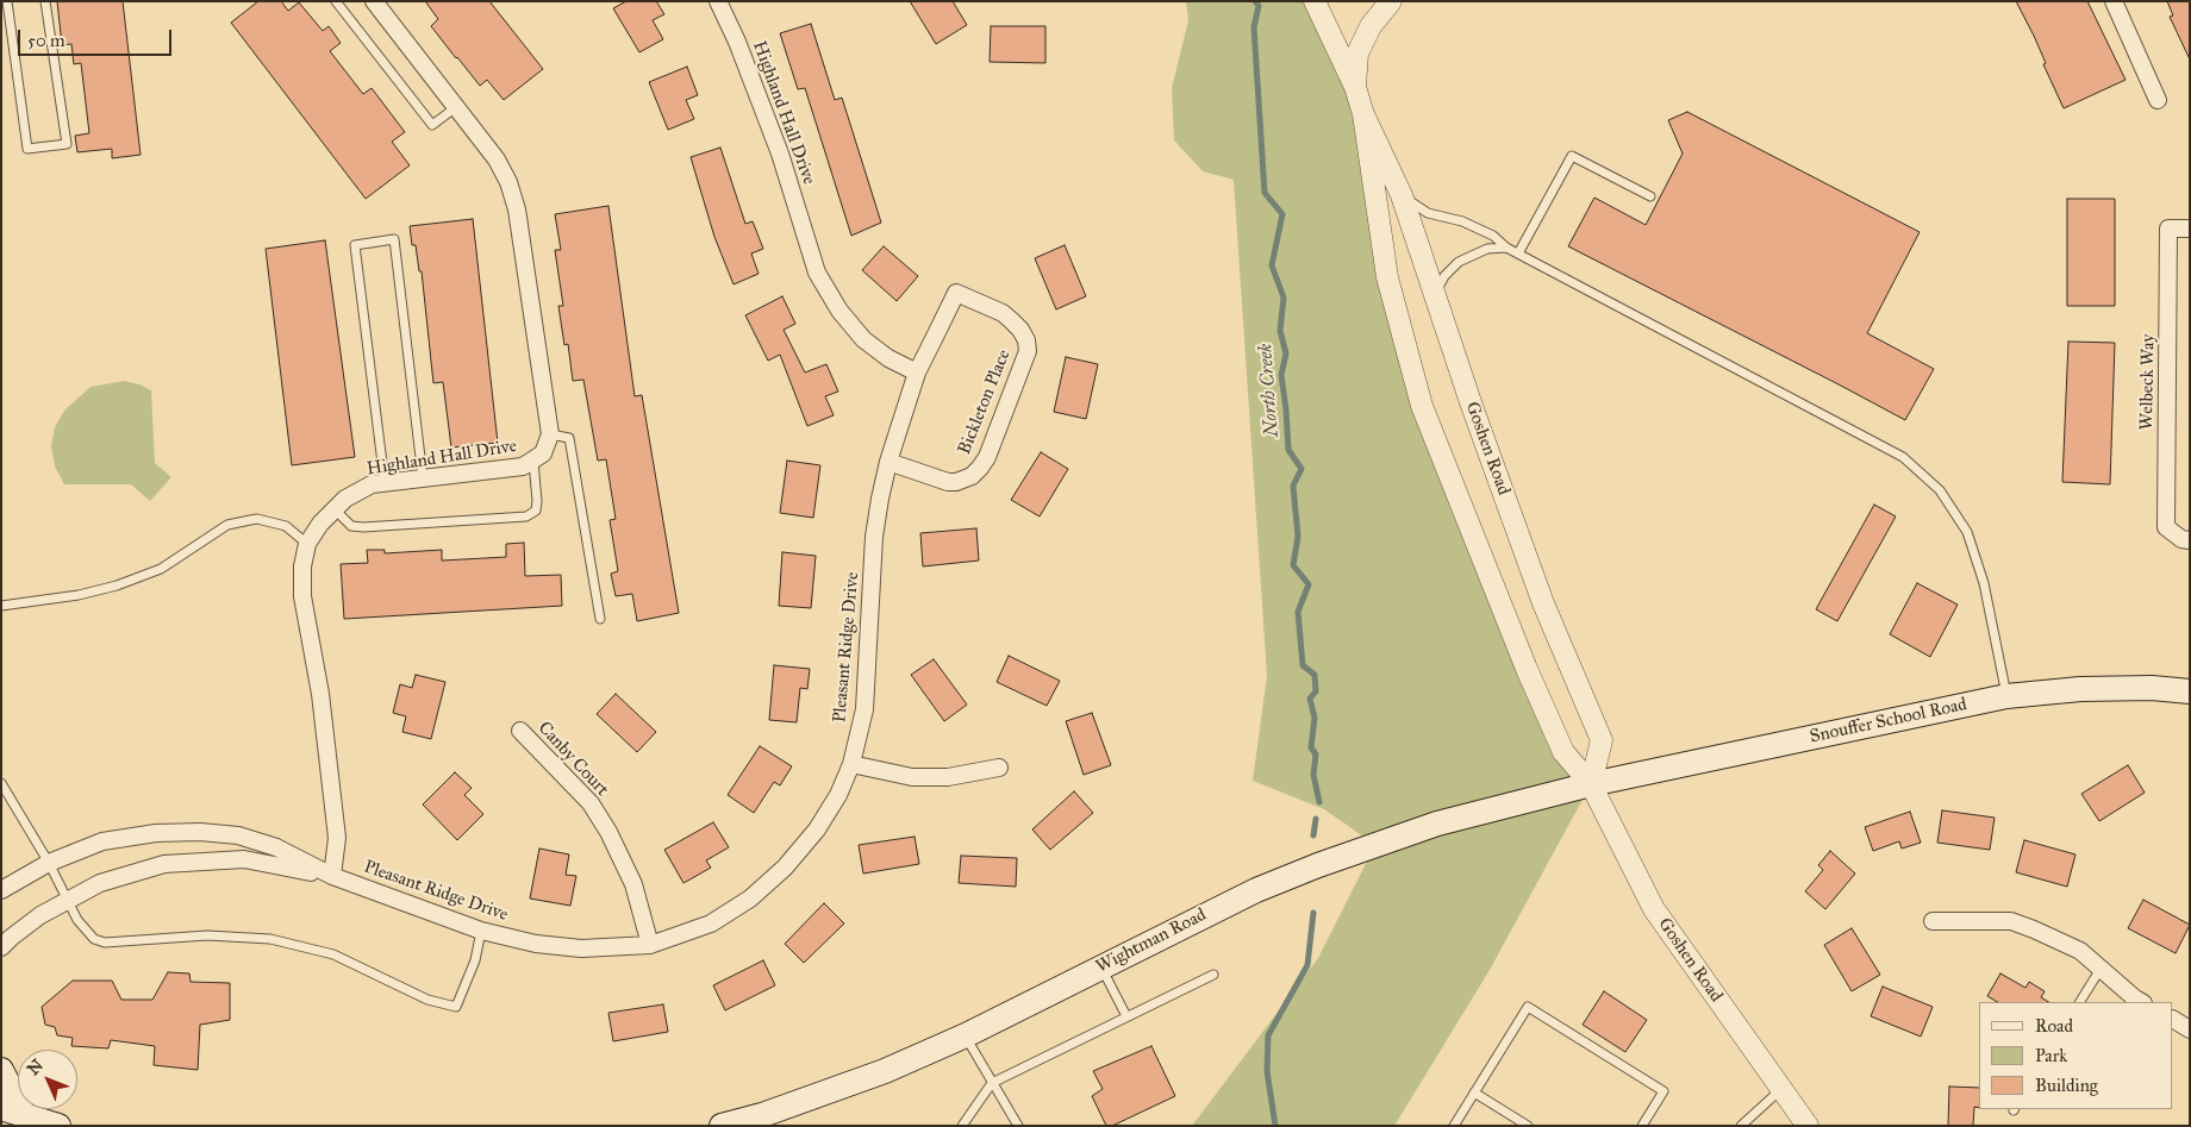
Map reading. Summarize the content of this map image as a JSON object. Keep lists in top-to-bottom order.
{
  "streets": {
    "main road": ["Snouffer School Road", "Wightman Road"],
    "street": [
      "Highland Hall Drive",
      "Welbeck Way",
      "Bickleton Place",
      "Goshen Road",
      "Pleasant Ridge Drive",
      "Canby Court"
    ]
  },
  "crossings": [
    ["Highland Hall Drive", "Pleasant Ridge Drive"],
    ["Bickleton Place", "Pleasant Ridge Drive"],
    ["Goshen Road", "Snouffer School Road"],
    ["Goshen Road", "Wightman Road"],
    ["Pleasant Ridge Drive", "Canby Court"],
    ["Snouffer School Road", "Wightman Road"]
  ],
  "water": ["North Creek"],
  "legend": ["Road", "Park", "Building"],
  "scale_bar": "50 m",
  "north": "top left"
}
